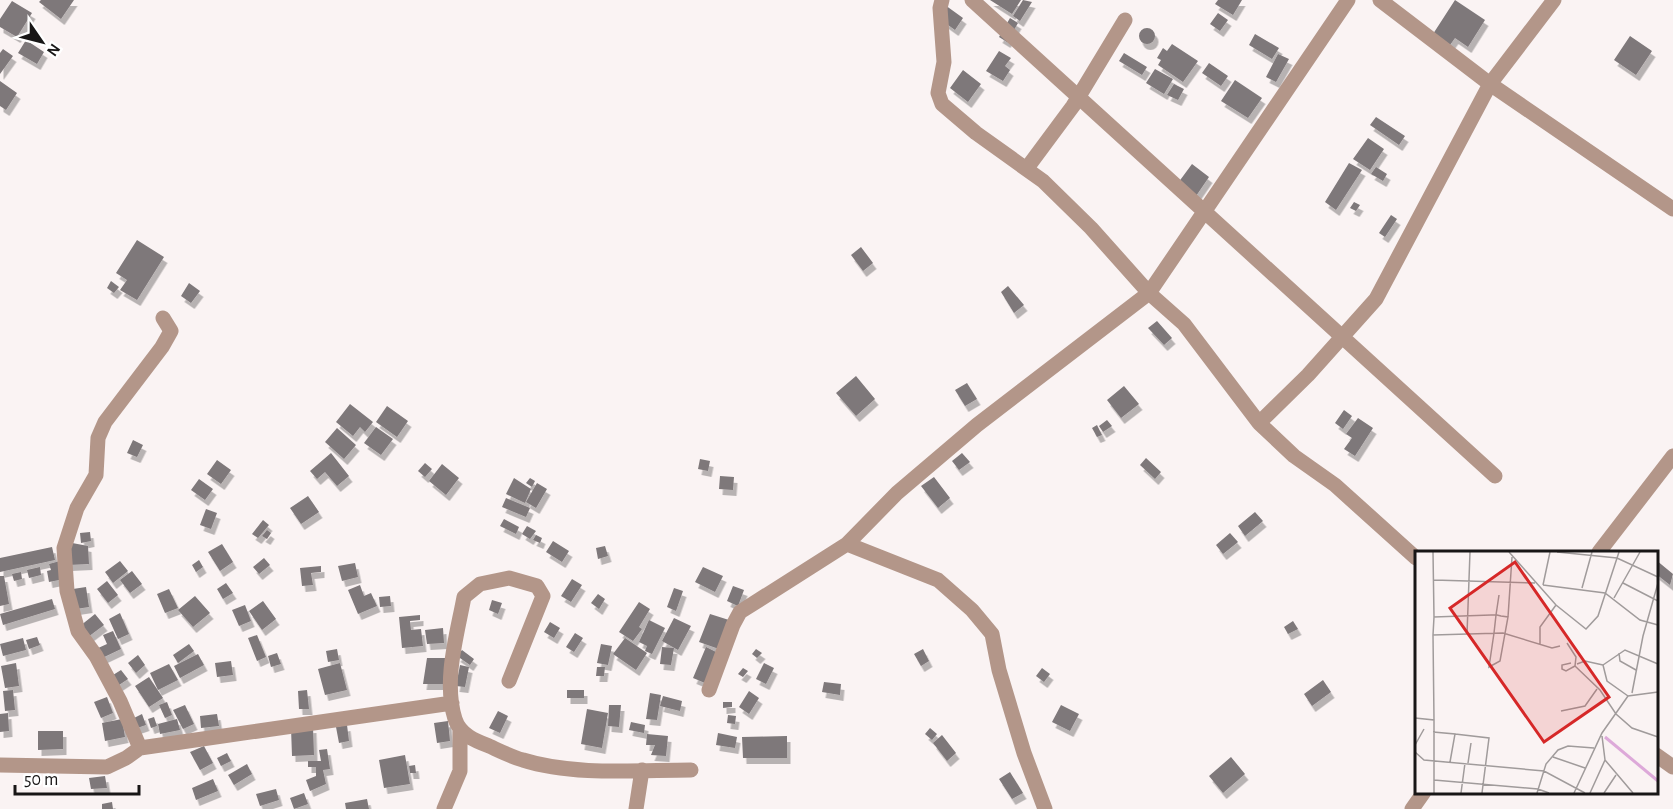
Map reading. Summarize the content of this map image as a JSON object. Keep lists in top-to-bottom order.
{
  "scale_bar": "50 m",
  "north": "bottom right"
}
